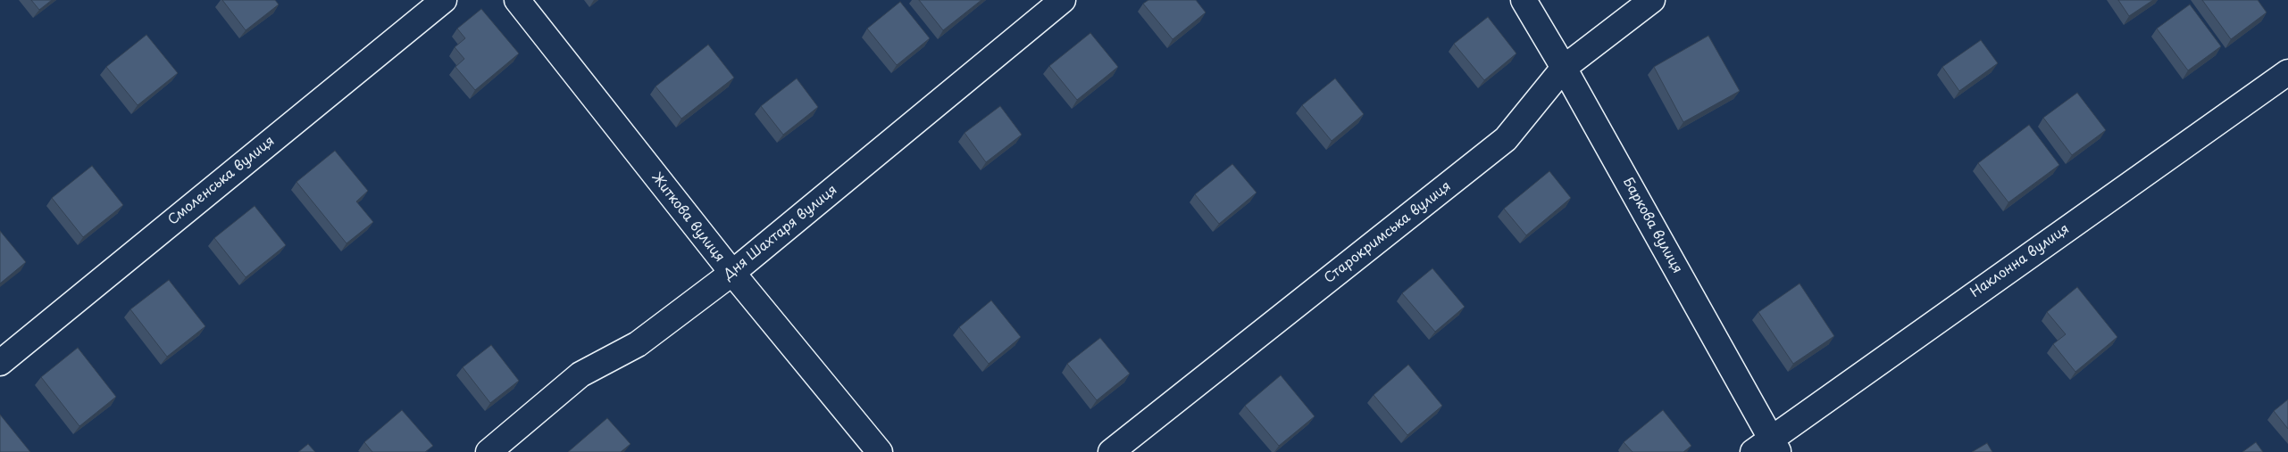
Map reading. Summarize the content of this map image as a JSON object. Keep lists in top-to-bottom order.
{
  "streets": {
    "street": [
      "Смоленська вулиця",
      "Житкова вулиця",
      "Баркова вулиця",
      "Дня Шахтаря вулиця",
      "Старокримська вулиця",
      "Наклонна вулиця"
    ]
  },
  "crossings": [
    ["Житкова вулиця", "Дня Шахтаря вулиця"],
    ["Баркова вулиця", "Старокримська вулиця"],
    ["Баркова вулиця", "Наклонна вулиця"]
  ]
}
